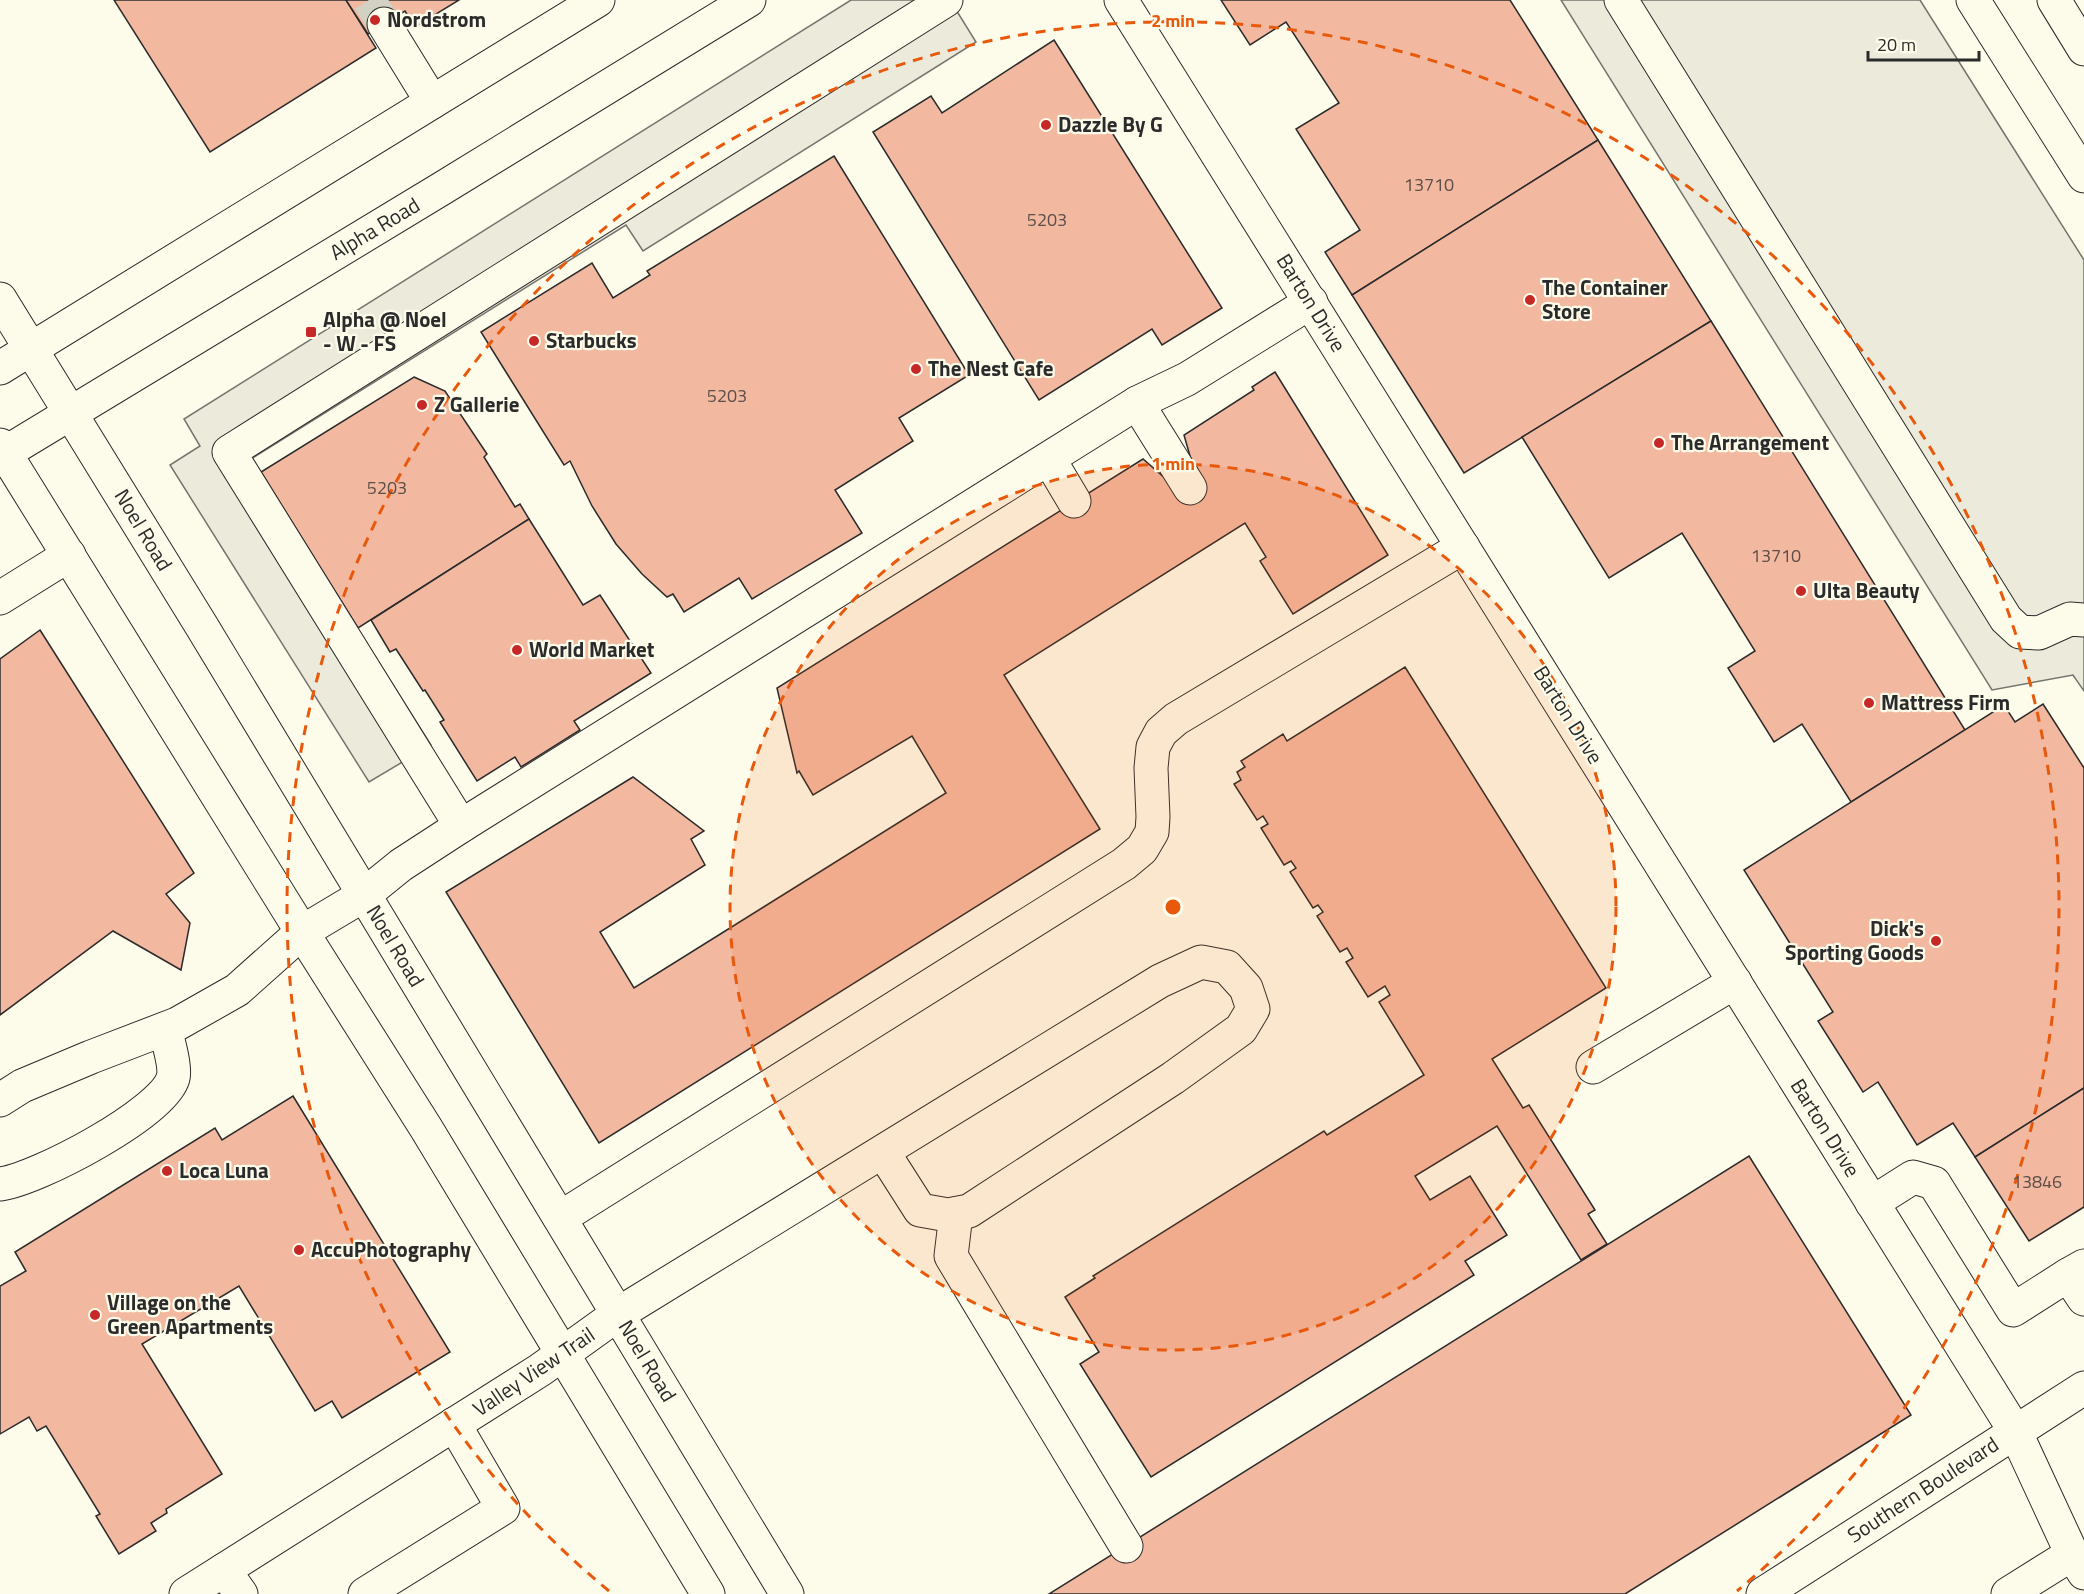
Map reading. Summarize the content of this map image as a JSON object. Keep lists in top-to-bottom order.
{
  "streets": {
    "main road": [
      "Alpha Road",
      "Barton Drive",
      "Noel Road",
      "Valley View Trail",
      "Southern Boulevard"
    ]
  },
  "crossings": [
    ["Alpha Road", "Noel Road"],
    ["Barton Drive", "Southern Boulevard"],
    ["Noel Road", "Valley View Trail"]
  ],
  "places": {
    "other": [
      "Nordstrom",
      "Dazzle By G",
      "The Container Store",
      "Starbucks",
      "The Nest Cafe",
      "Z Gallerie",
      "The Arrangement",
      "Ulta Beauty",
      "World Market",
      "Mattress Firm",
      "Dick's Sporting Goods",
      "Loca Luna",
      "AccuPhotography",
      "Village on the Green Apartments"
    ],
    "transit": ["Alpha @ Noel - W - FS"]
  },
  "house_numbers": [
    "13710",
    "5203",
    "5203",
    "5203",
    "13710",
    "13846"
  ],
  "scale_bar": "20 m",
  "rings": ["2 min", "1 min"]
}
